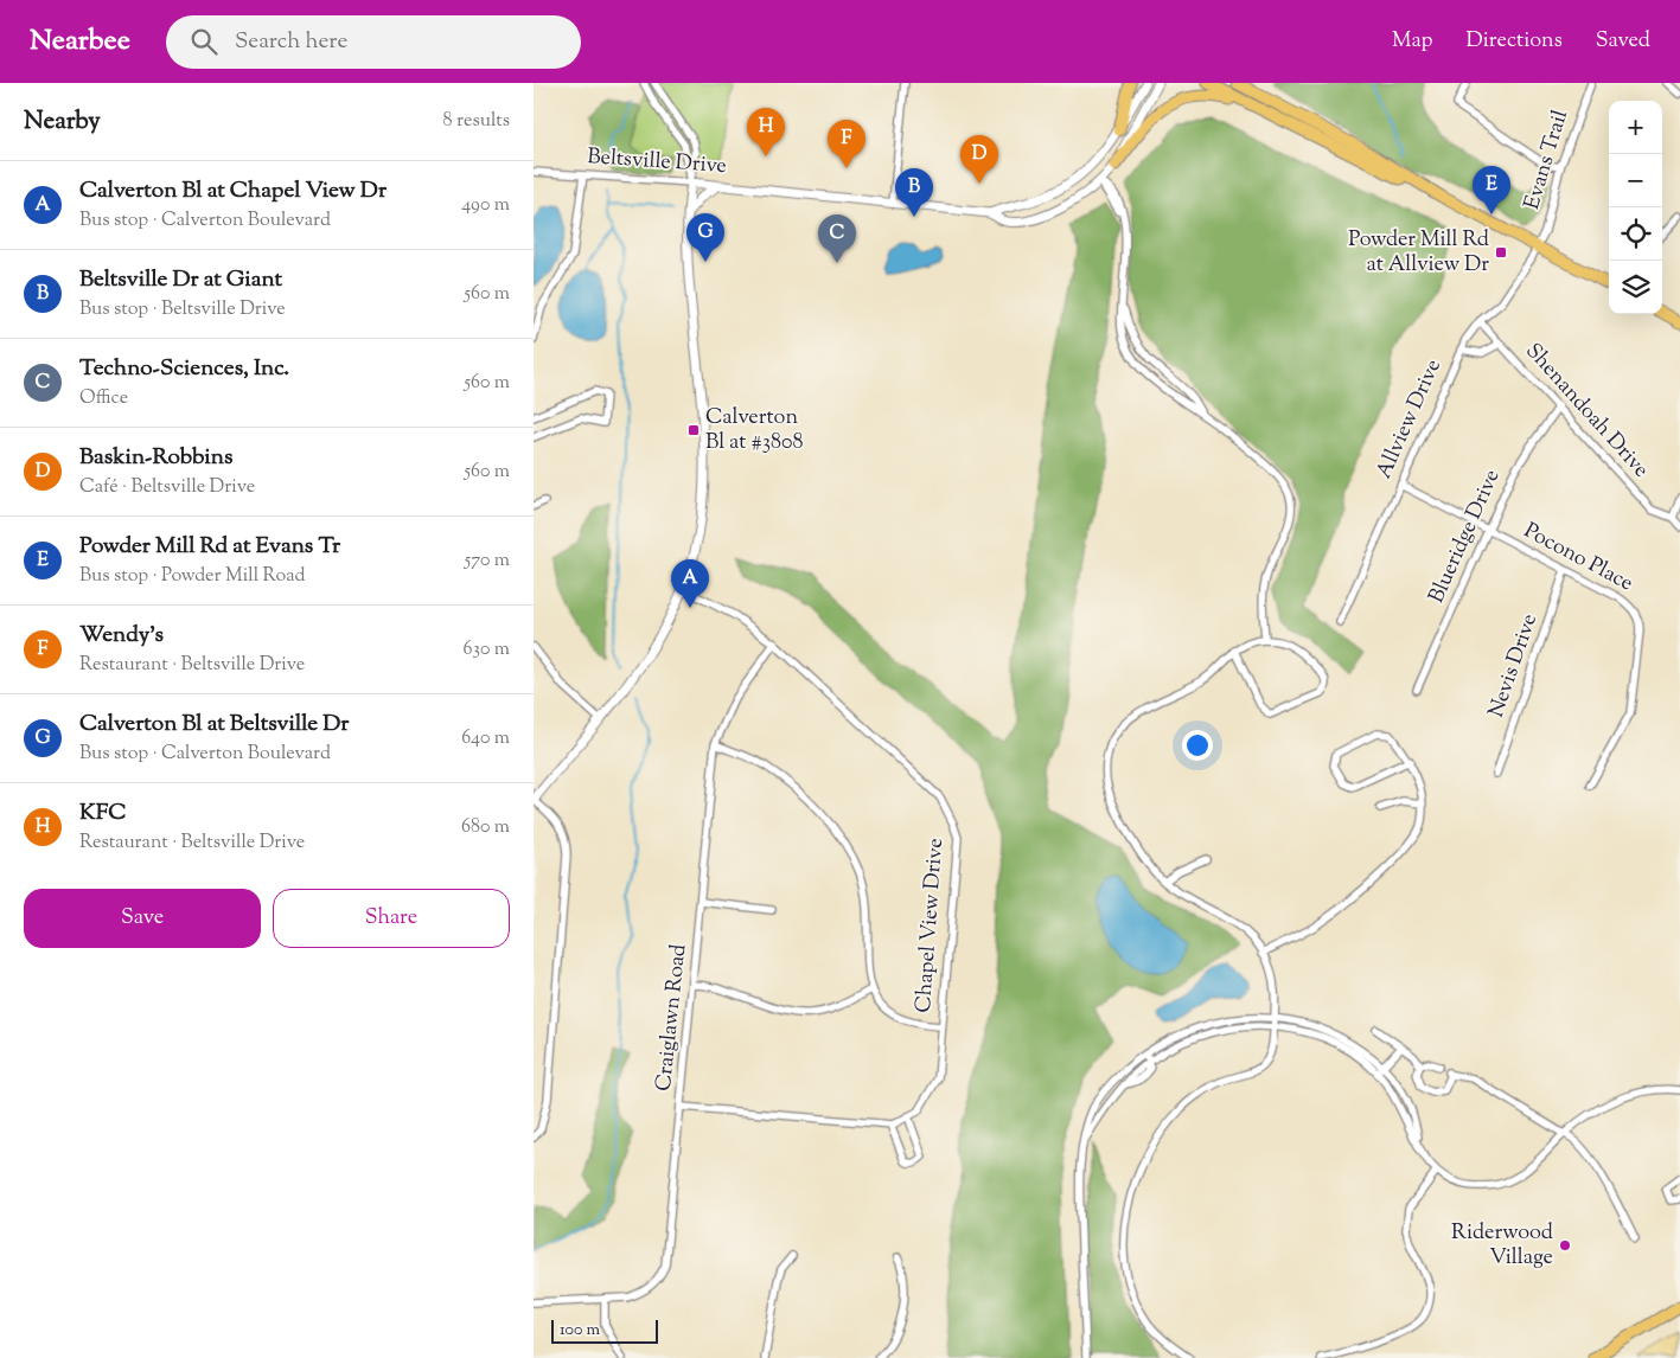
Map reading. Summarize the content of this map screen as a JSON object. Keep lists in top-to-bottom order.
{
  "streets": {
    "street": [
      "Evans Trail",
      "Beltsville Drive",
      "Shenandoah Drive",
      "Allview Drive",
      "Blueridge Drive",
      "Pocono Place",
      "Nevis Drive",
      "Chapel View Drive",
      "Craiglawn Road"
    ]
  },
  "crossings": [
    ["Evans Trail", "Allview Drive"],
    ["Shenandoah Drive", "Allview Drive"],
    ["Shenandoah Drive", "Blueridge Drive"],
    ["Allview Drive", "Pocono Place"],
    ["Blueridge Drive", "Pocono Place"],
    ["Pocono Place", "Nevis Drive"],
    ["Chapel View Drive", "Craiglawn Road"]
  ],
  "places": {
    "transit": ["Powder Mill Rd at Allview Dr", "Calverton Bl at #3808"],
    "other": ["Riderwood Village"]
  },
  "scale_bar": "100 m",
  "page": {
    "header": "Nearbee",
    "search": "Search here",
    "nav": ["Map", "Directions", "Saved"],
    "heading": ["Nearby", "8 results"],
    "map_buttons": ["+", "−"],
    "pins": [
      "H",
      "F",
      "D",
      "E",
      "B",
      "G",
      "C",
      "A"
    ],
    "list": [
      {
        "mark": "A",
        "name": "Calverton Bl at Chapel View Dr",
        "note": "Bus stop · Calverton Boulevard",
        "value": "490 m"
      },
      {
        "mark": "B",
        "name": "Beltsville Dr at Giant",
        "note": "Bus stop · Beltsville Drive",
        "value": "560 m"
      },
      {
        "mark": "C",
        "name": "Techno-Sciences, Inc.",
        "note": "Office",
        "value": "560 m"
      },
      {
        "mark": "D",
        "name": "Baskin-Robbins",
        "note": "Café · Beltsville Drive",
        "value": "560 m"
      },
      {
        "mark": "E",
        "name": "Powder Mill Rd at Evans Tr",
        "note": "Bus stop · Powder Mill Road",
        "value": "570 m"
      },
      {
        "mark": "F",
        "name": "Wendy's",
        "note": "Restaurant · Beltsville Drive",
        "value": "630 m"
      },
      {
        "mark": "G",
        "name": "Calverton Bl at Beltsville Dr",
        "note": "Bus stop · Calverton Boulevard",
        "value": "640 m"
      },
      {
        "mark": "H",
        "name": "KFC",
        "note": "Restaurant · Beltsville Drive",
        "value": "680 m"
      }
    ],
    "buttons": ["Save", "Share"],
    "scale": "100 m"
  }
}
